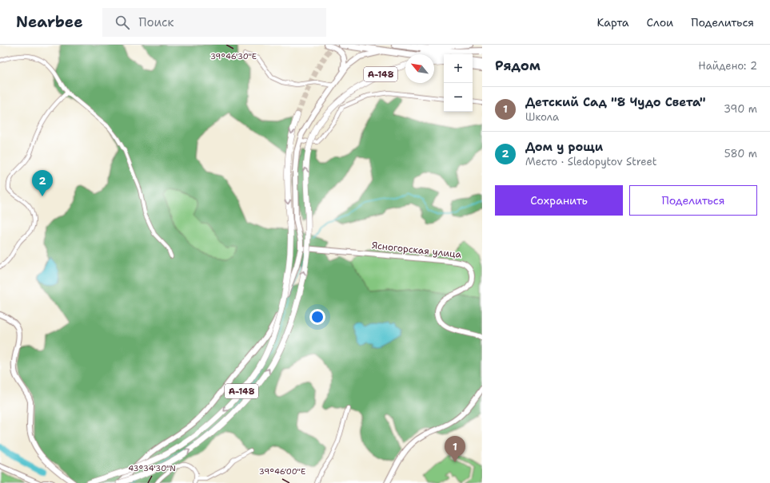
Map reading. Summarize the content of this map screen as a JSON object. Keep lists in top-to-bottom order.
{
  "streets": {
    "main road": ["А-148"],
    "street": ["Ясногорская улица"]
  },
  "north": "top left",
  "page": {
    "header": "Nearbee",
    "search": "Поиск",
    "nav": ["Карта", "Слои", "Поделиться"],
    "heading": ["Рядом", "Найдено: 2"],
    "map_buttons": ["+", "−"],
    "list": [
      {
        "mark": "1",
        "name": "Детский Сад \"8 Чудо Света\"",
        "note": "Школа",
        "value": "390 m"
      },
      {
        "mark": "2",
        "name": "Дом у рощи",
        "note": "Место · Sledopytov Street",
        "value": "580 m"
      }
    ],
    "pins": ["2", "1"],
    "buttons": ["Сохранить", "Поделиться"]
  },
  "coordinates": ["39°46'30\"E", "43°34'30\"N", "39°46'00\"E"]
}
